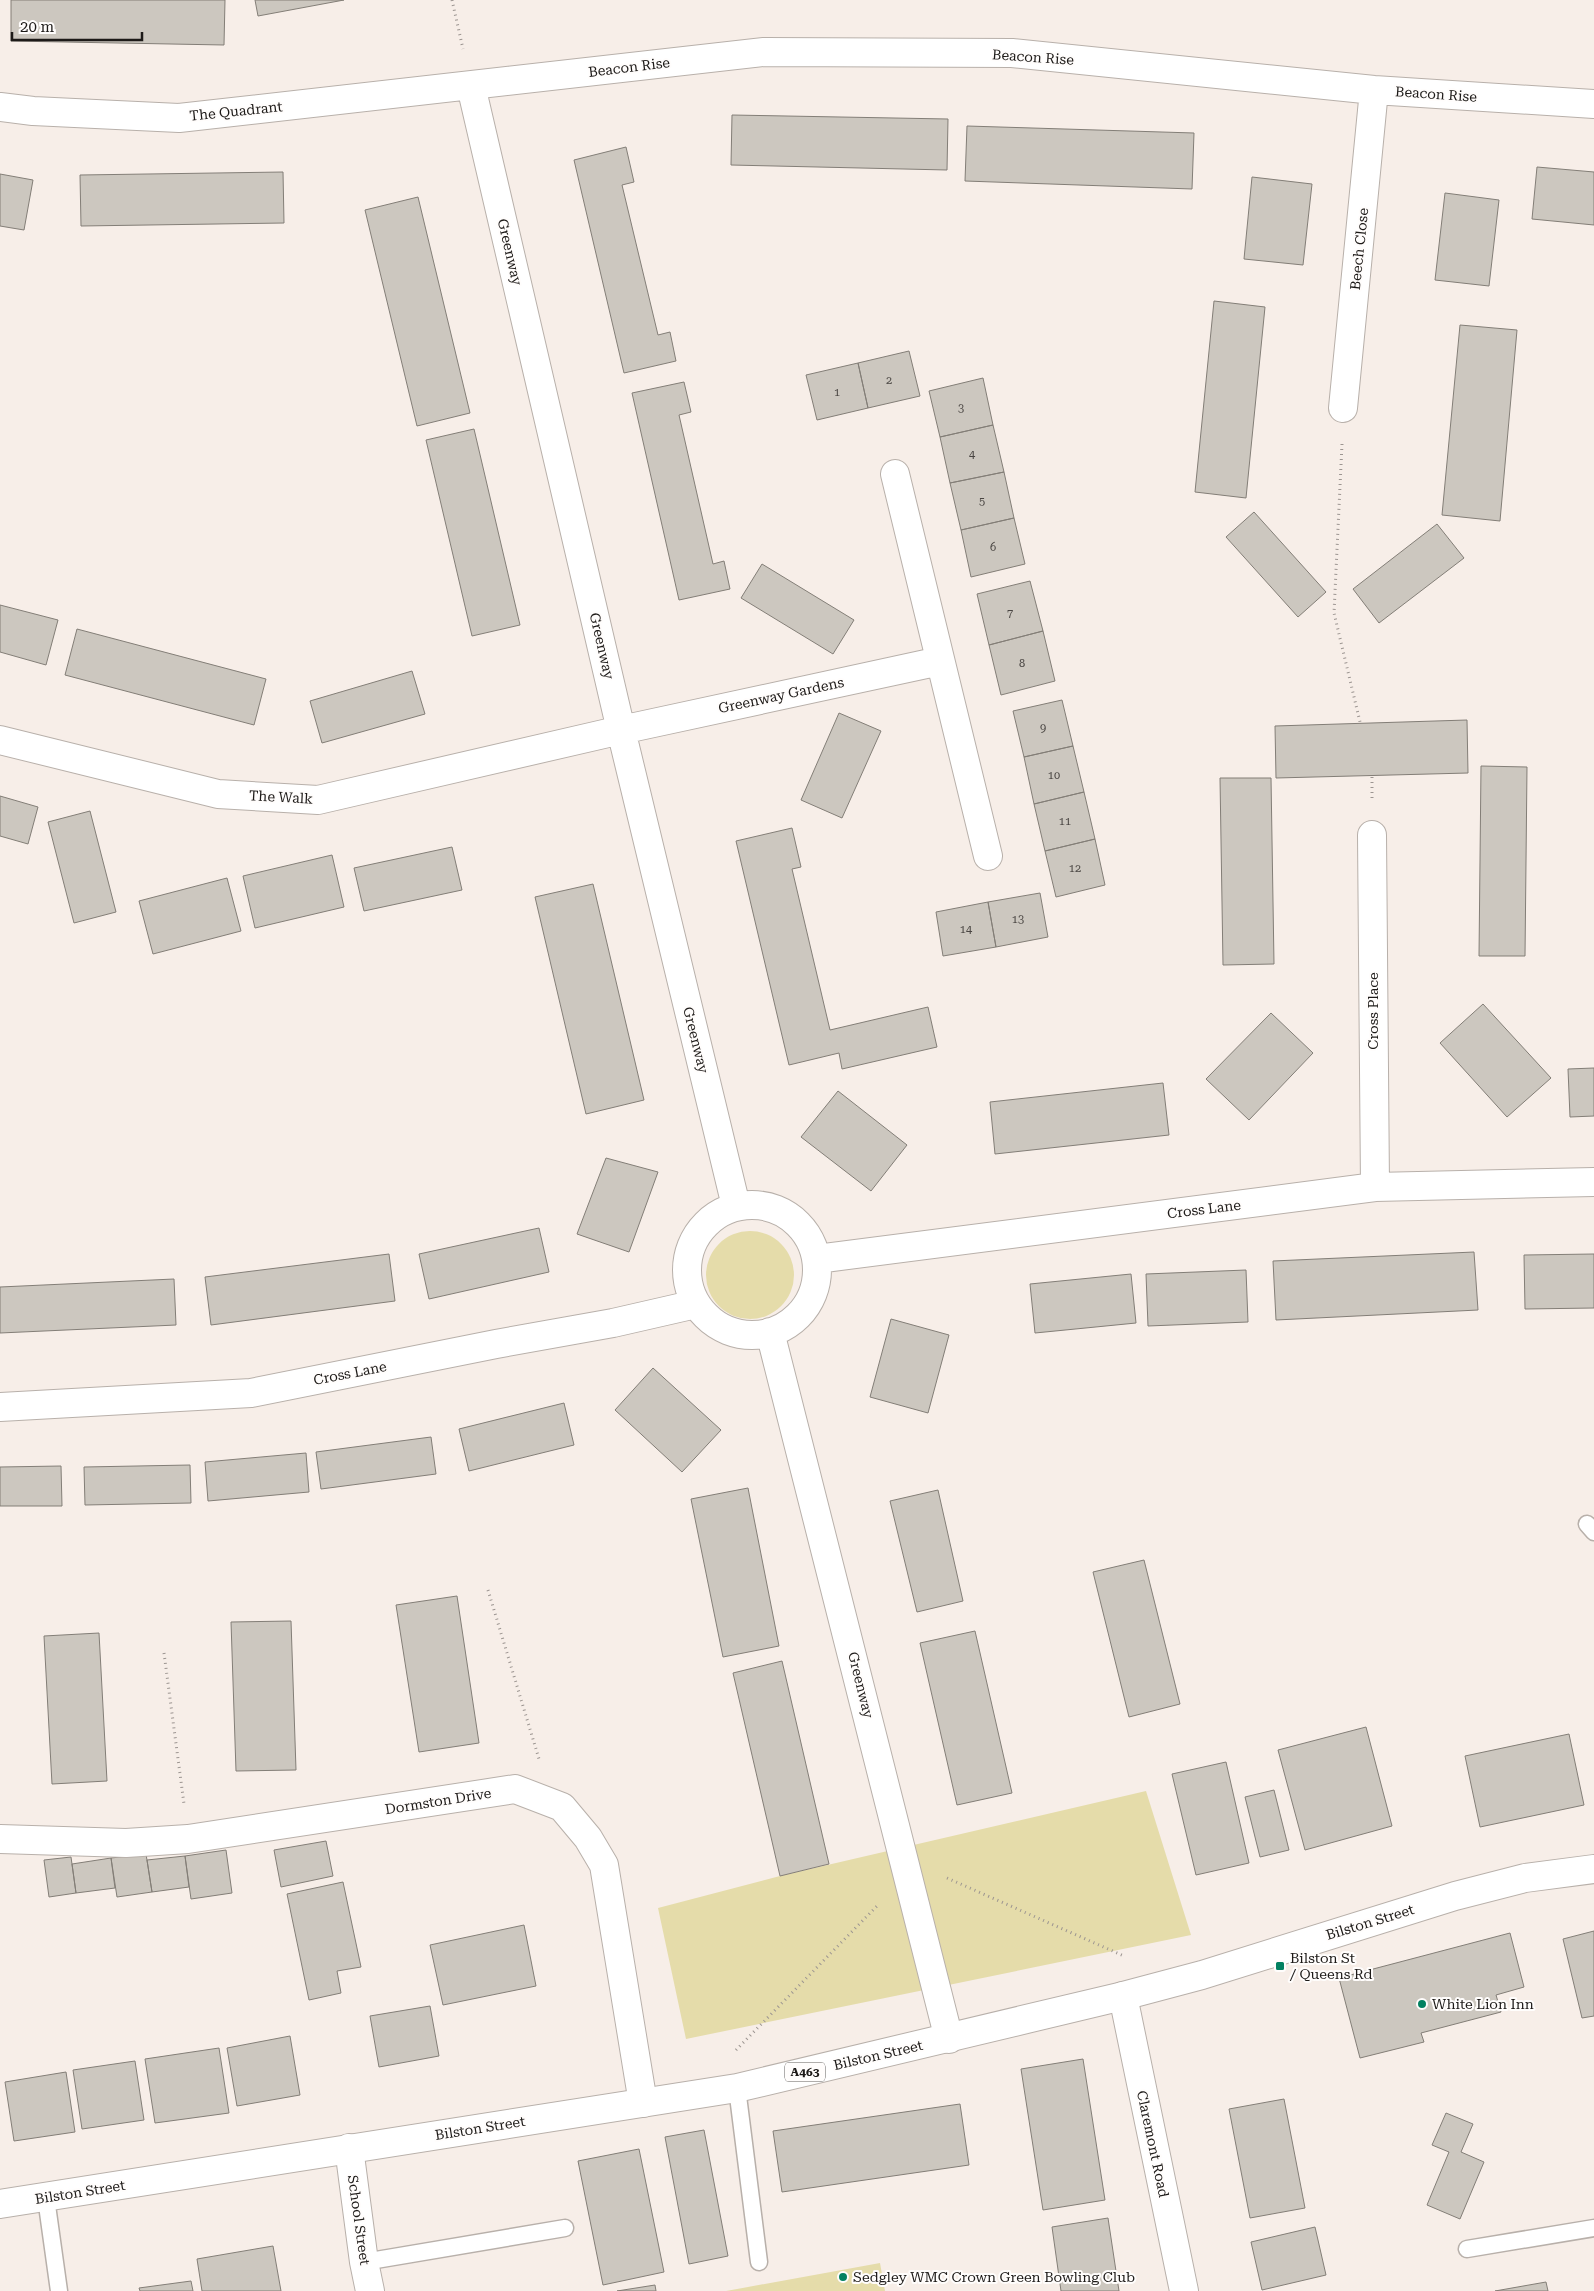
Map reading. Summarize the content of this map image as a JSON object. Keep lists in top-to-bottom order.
{
  "streets": {
    "street": [
      "Beacon Rise",
      "The Quadrant",
      "Beech Close",
      "Greenway",
      "Greenway Gardens",
      "The Walk",
      "Cross Place",
      "Cross Lane",
      "Dormston Drive",
      "Bilston Street",
      "A463",
      "Claremont Road",
      "School Street"
    ]
  },
  "crossings": [
    ["Beacon Rise", "The Quadrant"],
    ["Beacon Rise", "Beech Close"],
    ["Beacon Rise", "Greenway"],
    ["The Quadrant", "Greenway"],
    ["Greenway", "Greenway Gardens"],
    ["Greenway", "The Walk"],
    ["Greenway", "Cross Lane"],
    ["Greenway", "Bilston Street"],
    ["Greenway Gardens", "The Walk"],
    ["Cross Place", "Cross Lane"],
    ["Dormston Drive", "Bilston Street"],
    ["Bilston Street", "Claremont Road"],
    ["Bilston Street", "School Street"]
  ],
  "places": {
    "transit": ["Bilston St / Queens Rd"],
    "other": ["White Lion Inn", "Sedgley WMC Crown Green Bowling Club"]
  },
  "house_numbers": [
    "2",
    "1",
    "3",
    "4",
    "5",
    "6",
    "7",
    "8",
    "9",
    "10",
    "11",
    "12",
    "13",
    "14"
  ],
  "scale_bar": "20 m"
}
